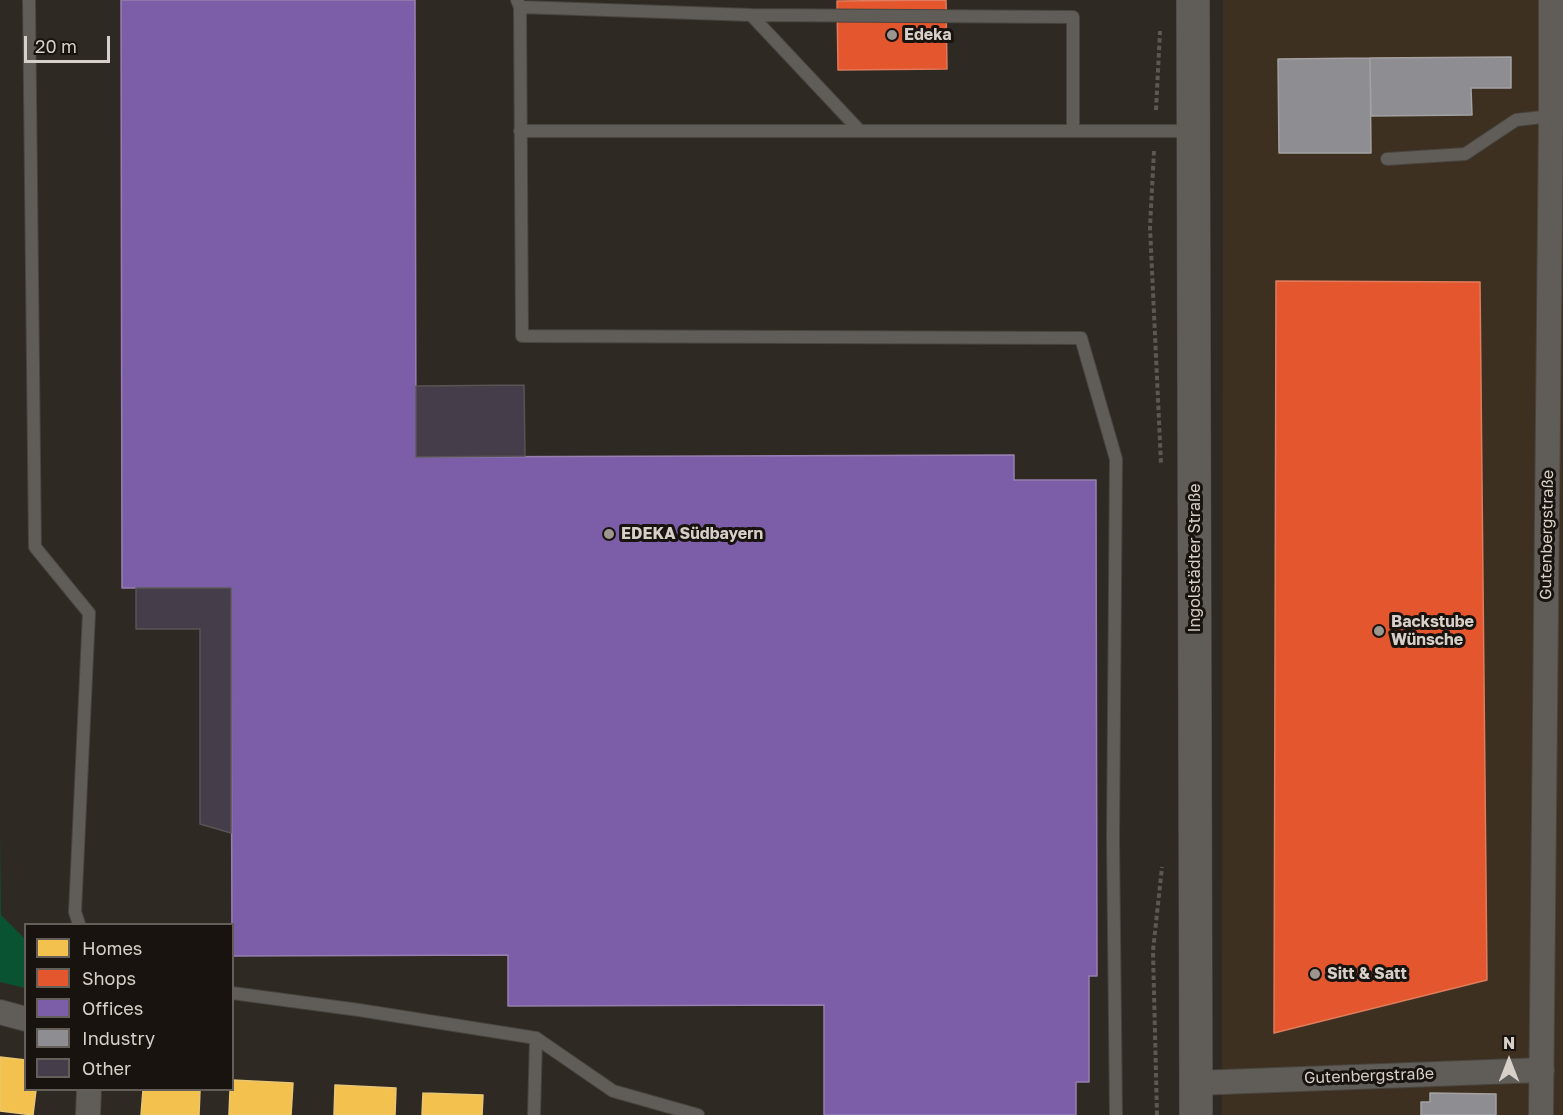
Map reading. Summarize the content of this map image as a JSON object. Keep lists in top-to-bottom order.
{
  "streets": {
    "street": ["Gutenbergstraße", "Ingolstädter Straße"]
  },
  "crossings": [
    ["Gutenbergstraße", "Ingolstädter Straße"]
  ],
  "places": [
    "Edeka",
    "EDEKA Südbayern",
    "Backstube Wünsche",
    "Sitt & Satt"
  ],
  "legend": [
    "Homes",
    "Shops",
    "Offices",
    "Industry",
    "Other"
  ],
  "scale_bar": "20 m",
  "north": "top"
}
